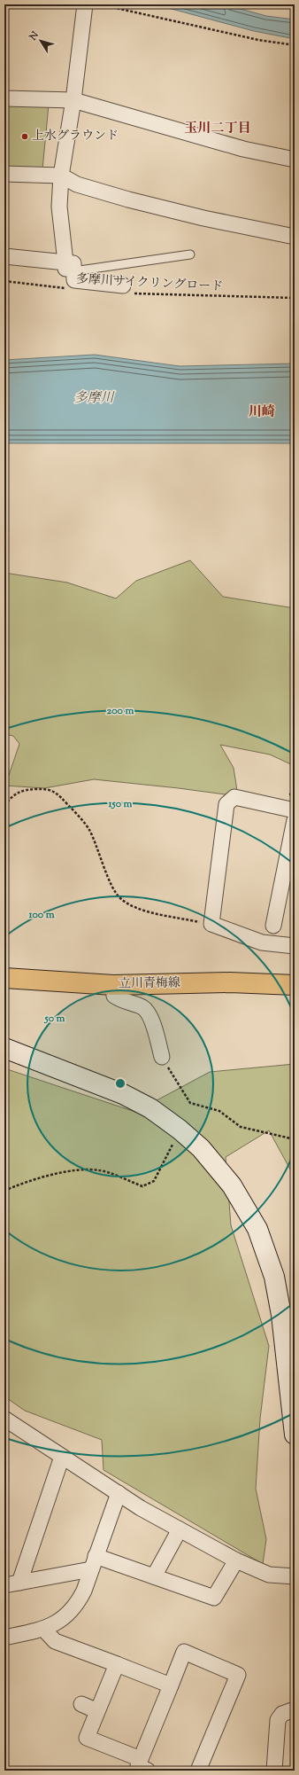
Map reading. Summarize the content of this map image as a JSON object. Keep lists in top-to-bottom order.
{
  "streets": {
    "main road": ["立川青梅線"],
    "path": ["多摩川サイクリングロード"]
  },
  "districts": ["玉川二丁目", "川崎"],
  "water": ["多摩川"],
  "places": ["上水グラウンド"],
  "north": "top left",
  "rings": [
    "200 m",
    "150 m",
    "100 m",
    "50 m"
  ]
}
